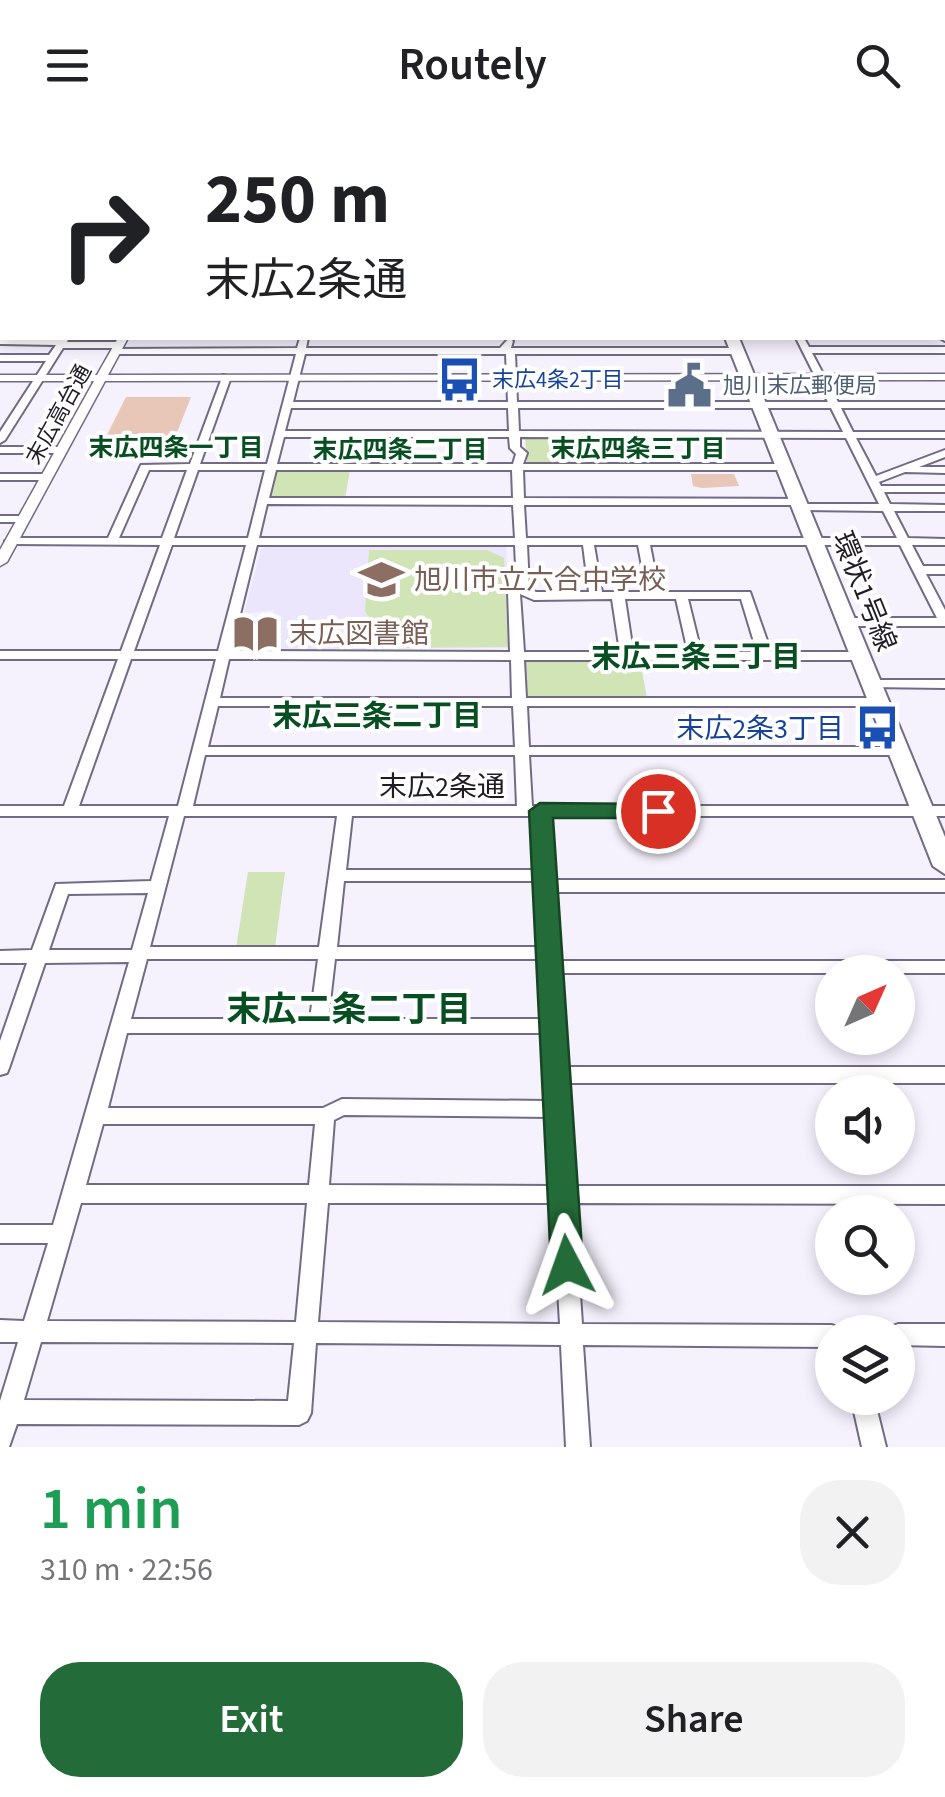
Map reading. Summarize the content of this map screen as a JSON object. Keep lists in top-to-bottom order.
{
  "streets": {
    "main road": ["環状1号線"],
    "street": ["末広高台通", "末広2条通"]
  },
  "crossings": [
    ["環状1号線", "末広2条通"]
  ],
  "districts": [
    "末広四条一丁目",
    "末広四条三丁目",
    "末広四条二丁目",
    "末広三条三丁目",
    "末広三条二丁目",
    "末広二条二丁目"
  ],
  "places": {
    "bus stop": ["末広4条2丁目", "末広2条3丁目"],
    "public building": ["旭川末広郵便局"],
    "school or university": ["旭川市立六合中学校"],
    "library": ["末広図書館"]
  },
  "north": "top right",
  "page": {
    "header": "Routely",
    "turn": ["250 m", "末広2条通"],
    "heading": ["1 min", "310 m · 22:56"],
    "buttons": ["Exit", "Share"]
  }
}
